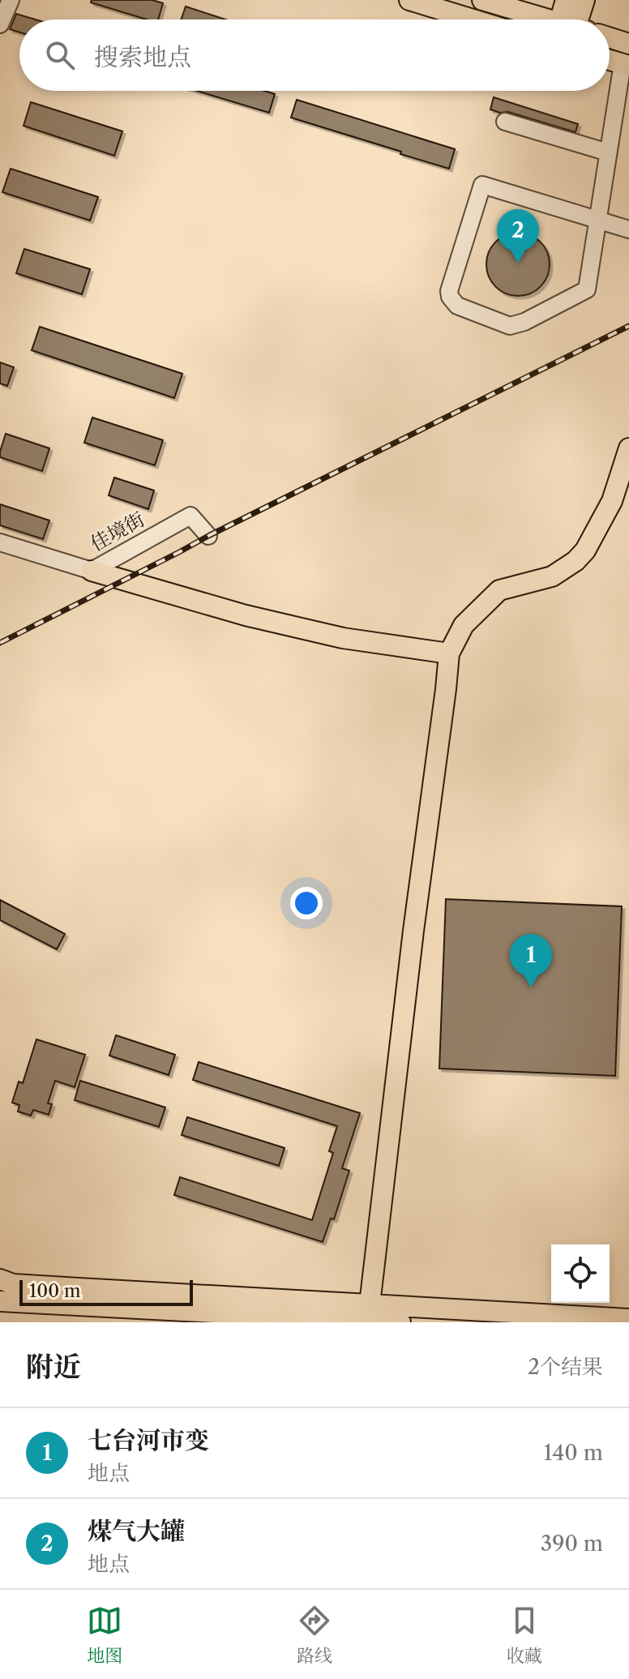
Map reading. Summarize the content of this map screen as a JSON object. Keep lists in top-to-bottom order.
{
  "streets": {
    "street": ["佳境街"]
  },
  "scale_bar": "100 m",
  "page": {
    "search": "搜索地点",
    "pins": ["2", "1"],
    "scale": "100 m",
    "heading": ["附近", "2个结果"],
    "list": [
      {
        "mark": "1",
        "name": "七台河市变",
        "note": "地点",
        "value": "140 m"
      },
      {
        "mark": "2",
        "name": "煤气大罐",
        "note": "地点",
        "value": "390 m"
      }
    ],
    "nav": ["地图", "路线", "收藏"]
  }
}
